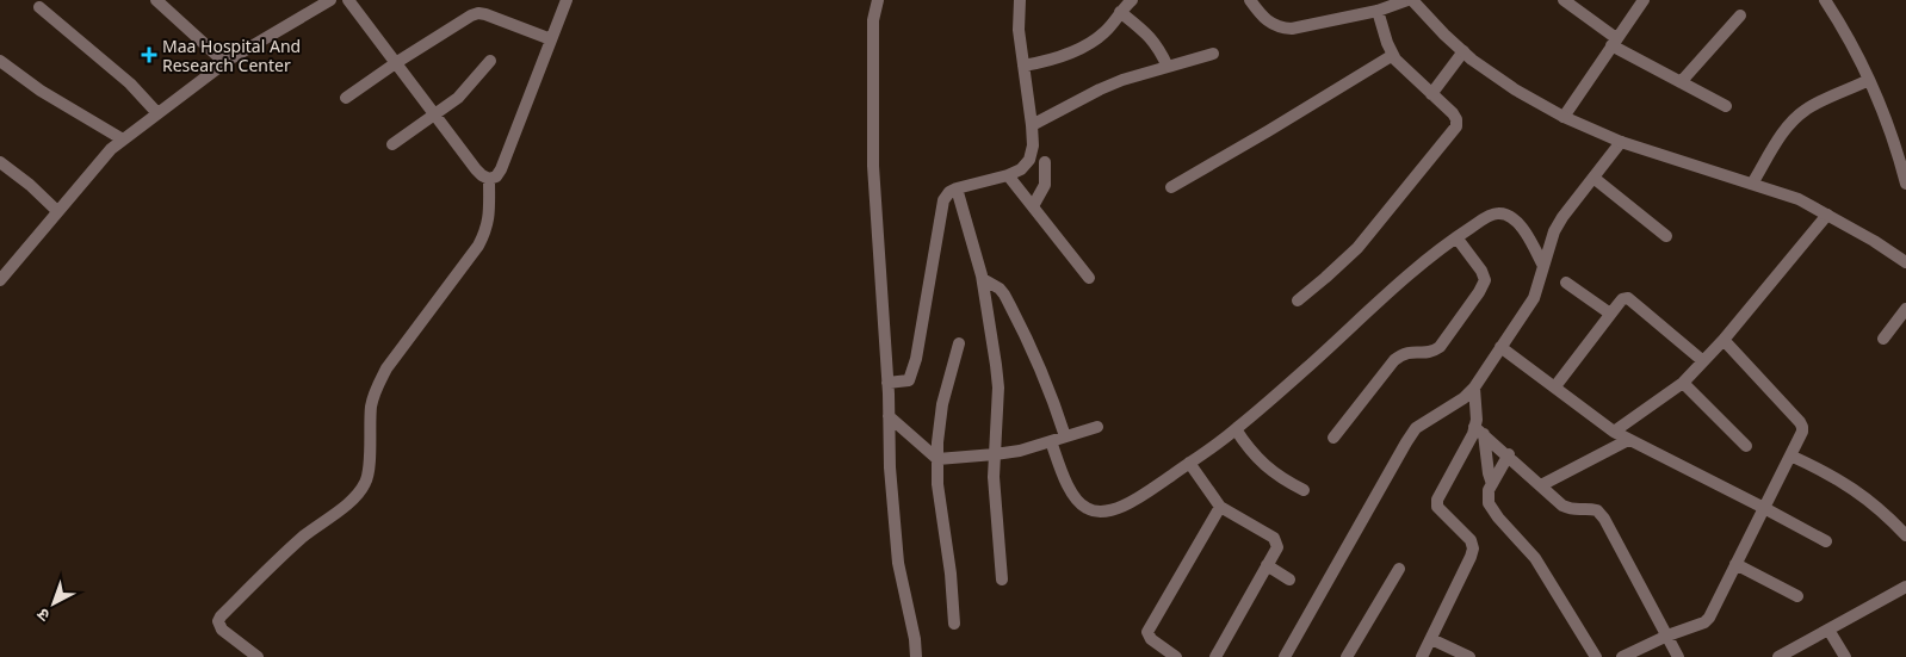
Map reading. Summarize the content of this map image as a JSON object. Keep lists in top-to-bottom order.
{
  "places": {
    "health": ["Maa Hospital And Research Center"]
  },
  "north": "bottom left"
}
